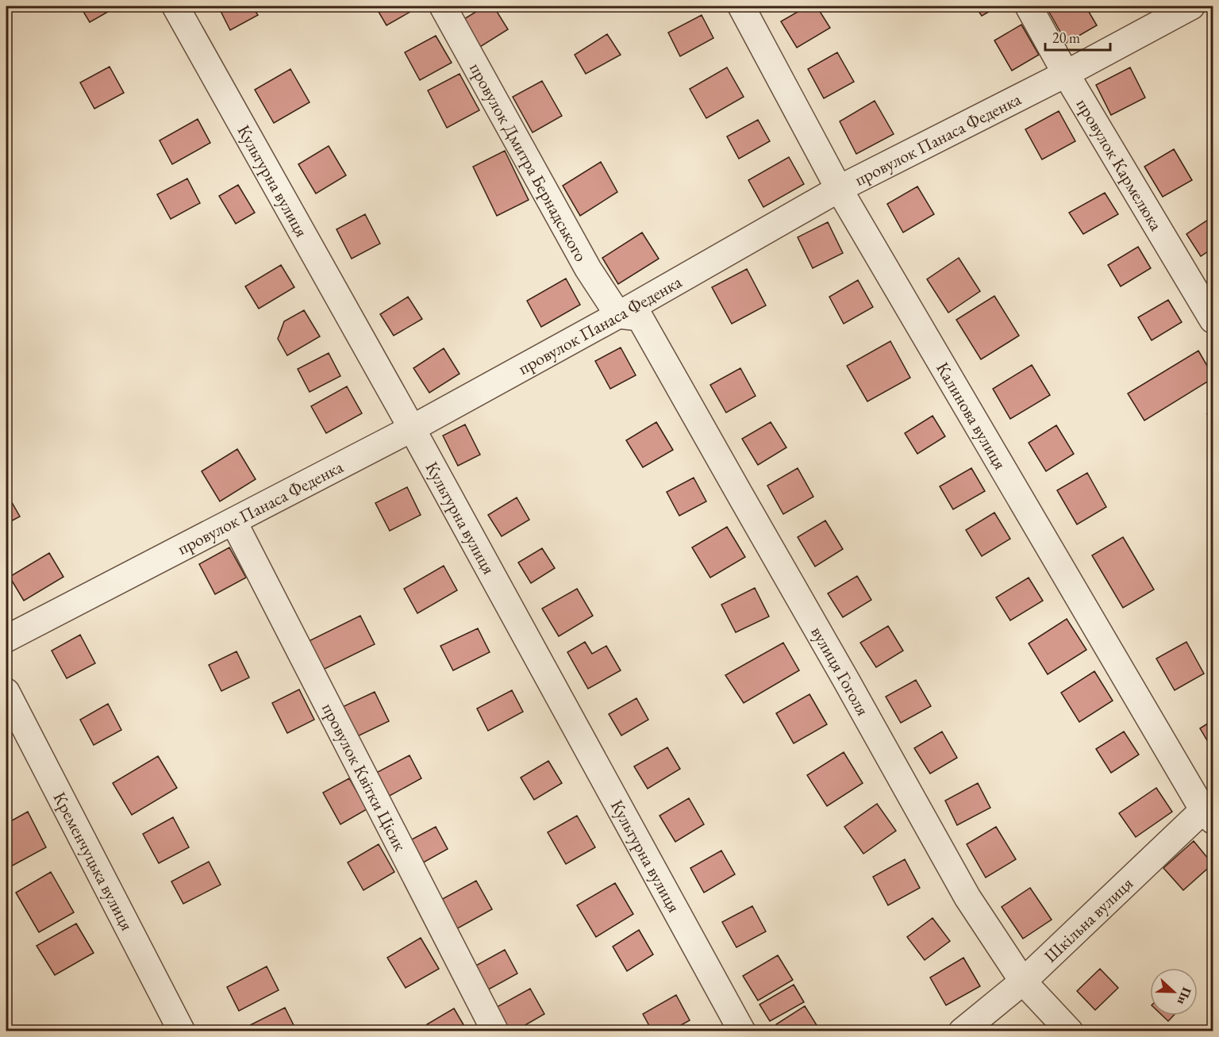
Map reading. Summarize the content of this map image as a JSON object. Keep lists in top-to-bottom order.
{
  "streets": {
    "street": [
      "провулок Панаса Феденка",
      "провулок Дмитра Бернадського",
      "провулок Кармелюка",
      "Культурна вулиця",
      "Калинова вулиця",
      "вулиця Гоголя",
      "провулок Квітки Цісик",
      "Кременчуцька вулиця",
      "Шкільна вулиця"
    ]
  },
  "crossings": [
    ["провулок Панаса Феденка", "провулок Дмитра Бернадського"],
    ["провулок Панаса Феденка", "провулок Кармелюка"],
    ["провулок Панаса Феденка", "Культурна вулиця"],
    ["провулок Панаса Феденка", "Калинова вулиця"],
    ["провулок Панаса Феденка", "вулиця Гоголя"],
    ["провулок Панаса Феденка", "провулок Квітки Цісик"],
    ["провулок Дмитра Бернадського", "вулиця Гоголя"],
    ["Калинова вулиця", "Шкільна вулиця"],
    ["вулиця Гоголя", "Шкільна вулиця"]
  ],
  "scale_bar": "20 m",
  "north": "right"
}
